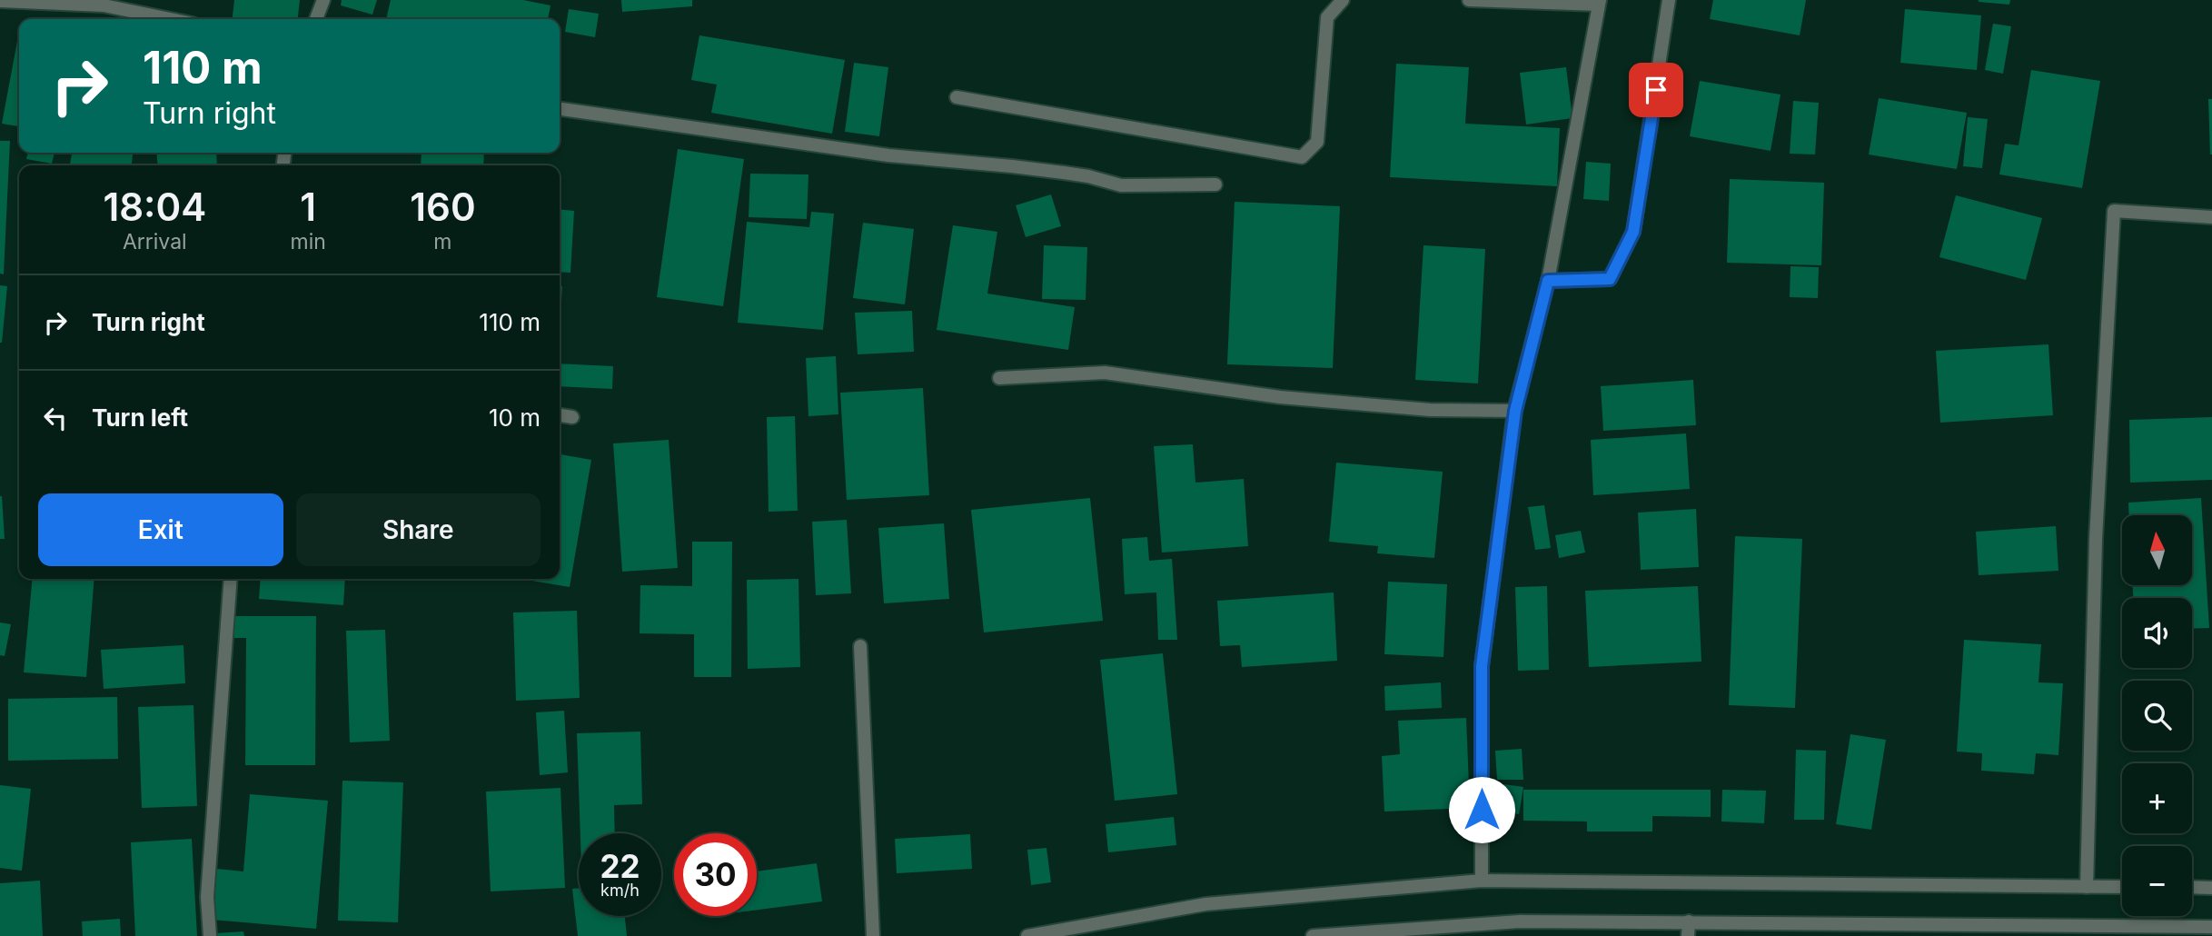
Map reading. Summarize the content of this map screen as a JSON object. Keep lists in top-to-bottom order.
{
  "north": "top",
  "page": {
    "turn": ["110 m", "Turn right"],
    "eta": [
      "18:04",
      "Arrival",
      "1",
      "min",
      "160",
      "m"
    ],
    "list": [
      {
        "name": "Turn right",
        "value": "110 m"
      },
      {
        "name": "Turn left",
        "value": "10 m"
      }
    ],
    "buttons": ["Exit", "Share"],
    "map_buttons": ["+", "−"],
    "speed": "22 km/h",
    "limit": "30"
  }
}
